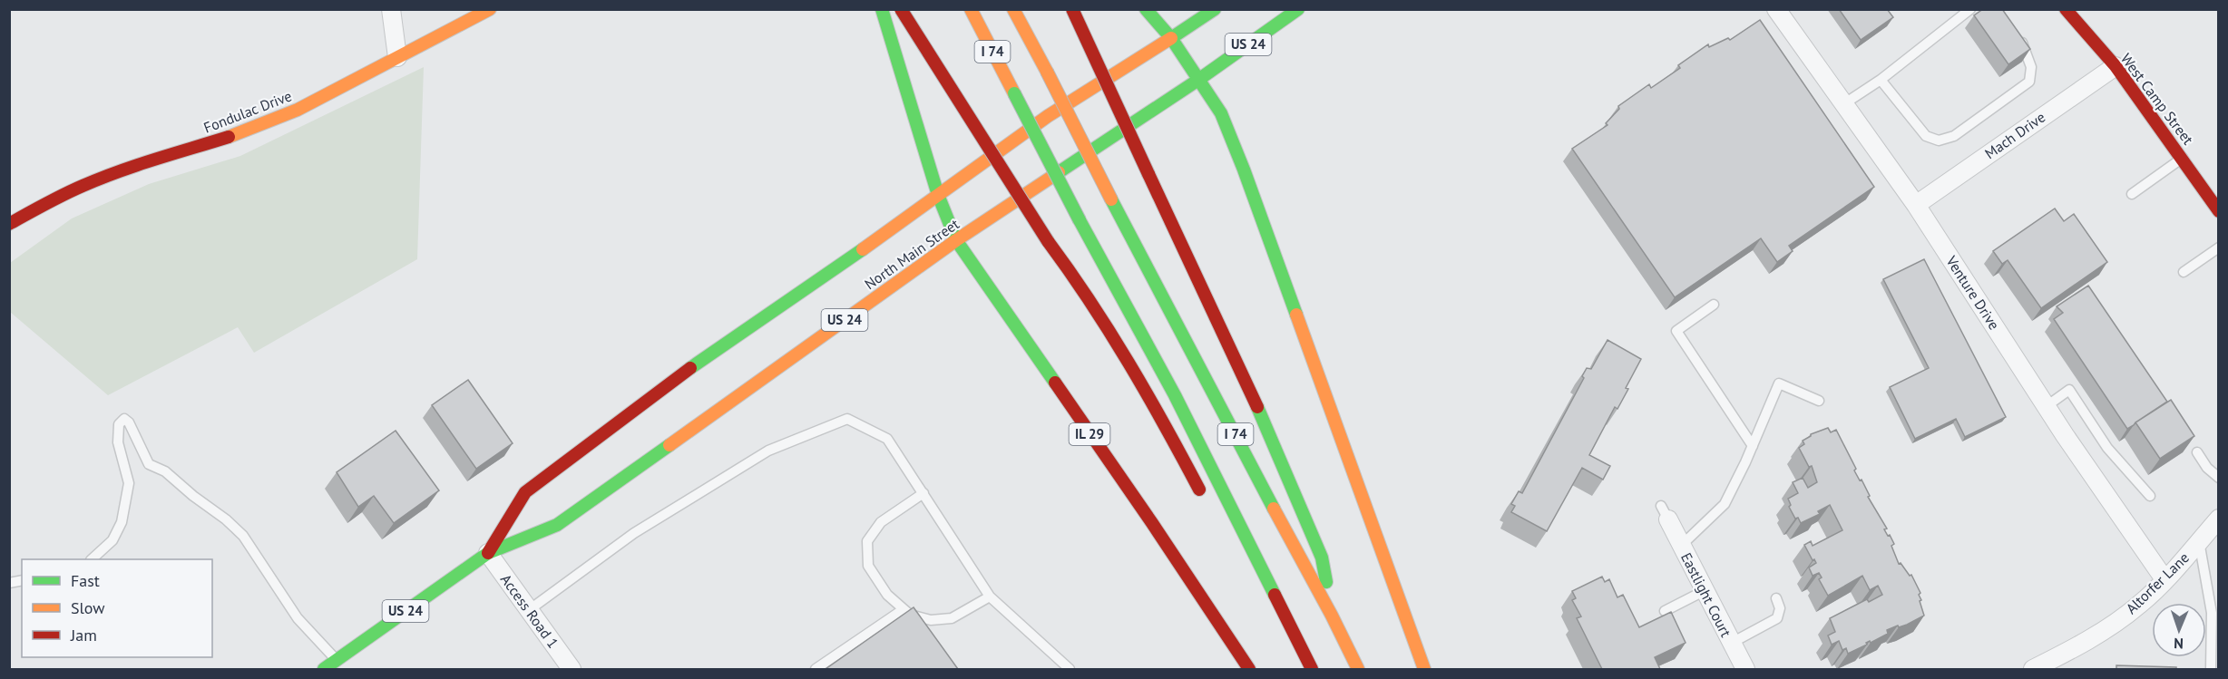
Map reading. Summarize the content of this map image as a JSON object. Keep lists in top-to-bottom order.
{
  "streets": {
    "main road": [
      "US 24",
      "I 74",
      "West Camp Street",
      "Fondulac Drive",
      "North Main Street",
      "IL 29"
    ],
    "street": [
      "Mach Drive",
      "Venture Drive",
      "Altorfer Lane",
      "Eastlight Court",
      "Access Road 1"
    ]
  },
  "crossings": [
    ["West Camp Street", "Mach Drive"],
    ["Mach Drive", "Venture Drive"],
    ["North Main Street", "IL 29"],
    ["North Main Street", "Access Road 1"],
    ["Venture Drive", "Altorfer Lane"]
  ],
  "legend": ["Fast", "Slow", "Jam"],
  "north": "bottom"
}
